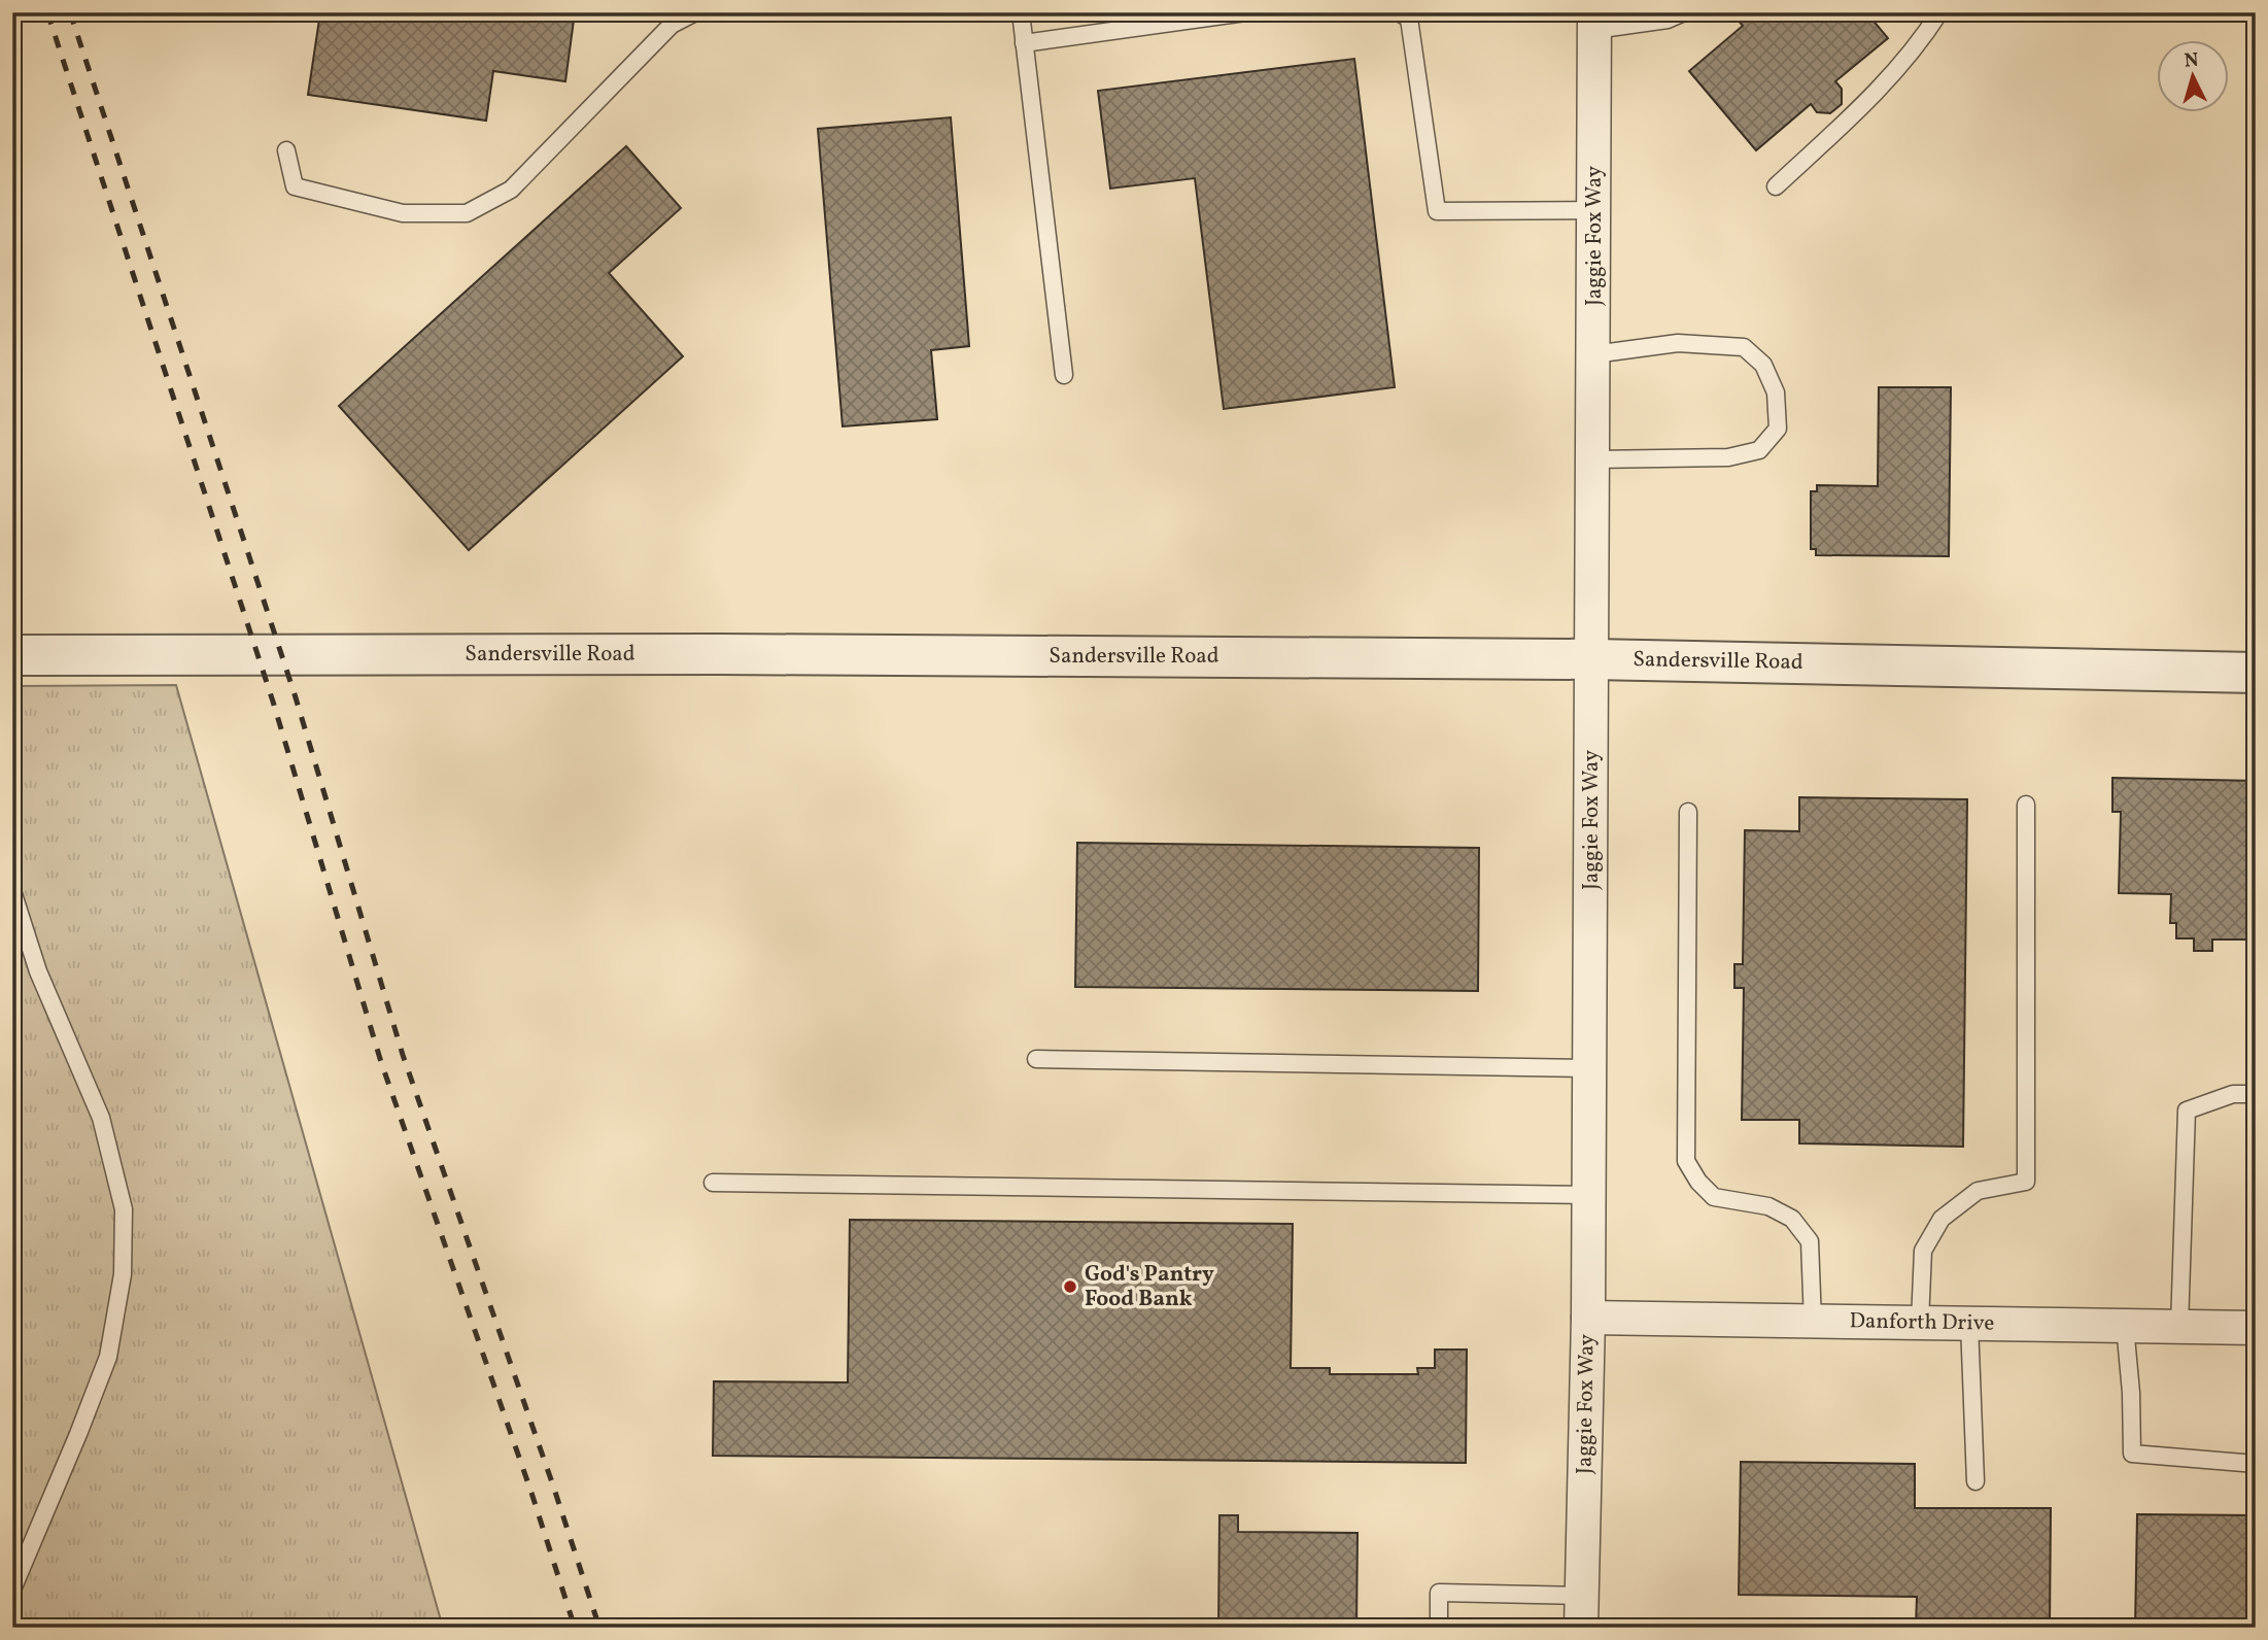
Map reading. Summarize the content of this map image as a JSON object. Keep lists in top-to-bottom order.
{
  "streets": {
    "street": ["Jaggie Fox Way", "Sandersville Road", "Danforth Drive"]
  },
  "crossings": [
    ["Jaggie Fox Way", "Sandersville Road"],
    ["Jaggie Fox Way", "Danforth Drive"]
  ],
  "places": ["God's Pantry Food Bank"],
  "north": "top"
}
